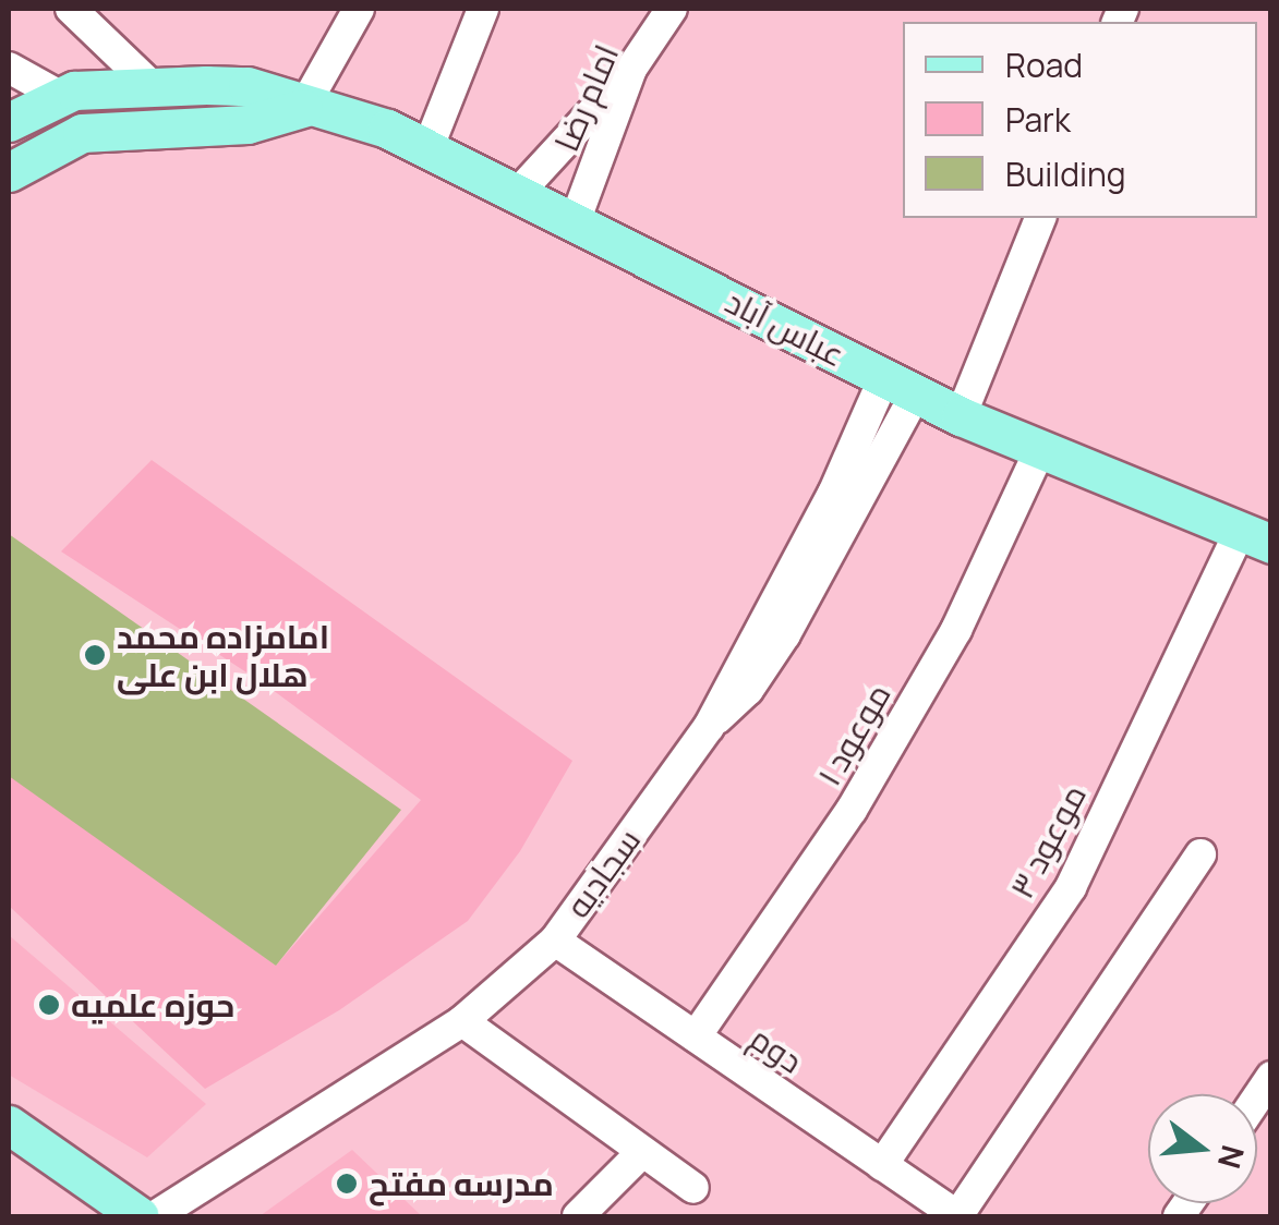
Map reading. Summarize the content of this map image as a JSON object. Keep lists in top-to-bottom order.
{
  "streets": {
    "main road": ["عباس آباد"],
    "street": [
      "امام رضا",
      "موعود ۱",
      "موعود ۳",
      "سجادیه",
      "دوم"
    ]
  },
  "crossings": [
    ["امام رضا", "عباس آباد"],
    ["عباس آباد", "موعود ۱"],
    ["عباس آباد", "موعود ۳"],
    ["عباس آباد", "سجادیه"],
    ["موعود ۱", "دوم"],
    ["موعود ۳", "دوم"],
    ["سجادیه", "دوم"]
  ],
  "places": ["امامزاده محمد هلال ابن علی", "حوزه علمیه", "مدرسه مفتح"],
  "legend": ["Road", "Park", "Building"],
  "north": "right"
}
